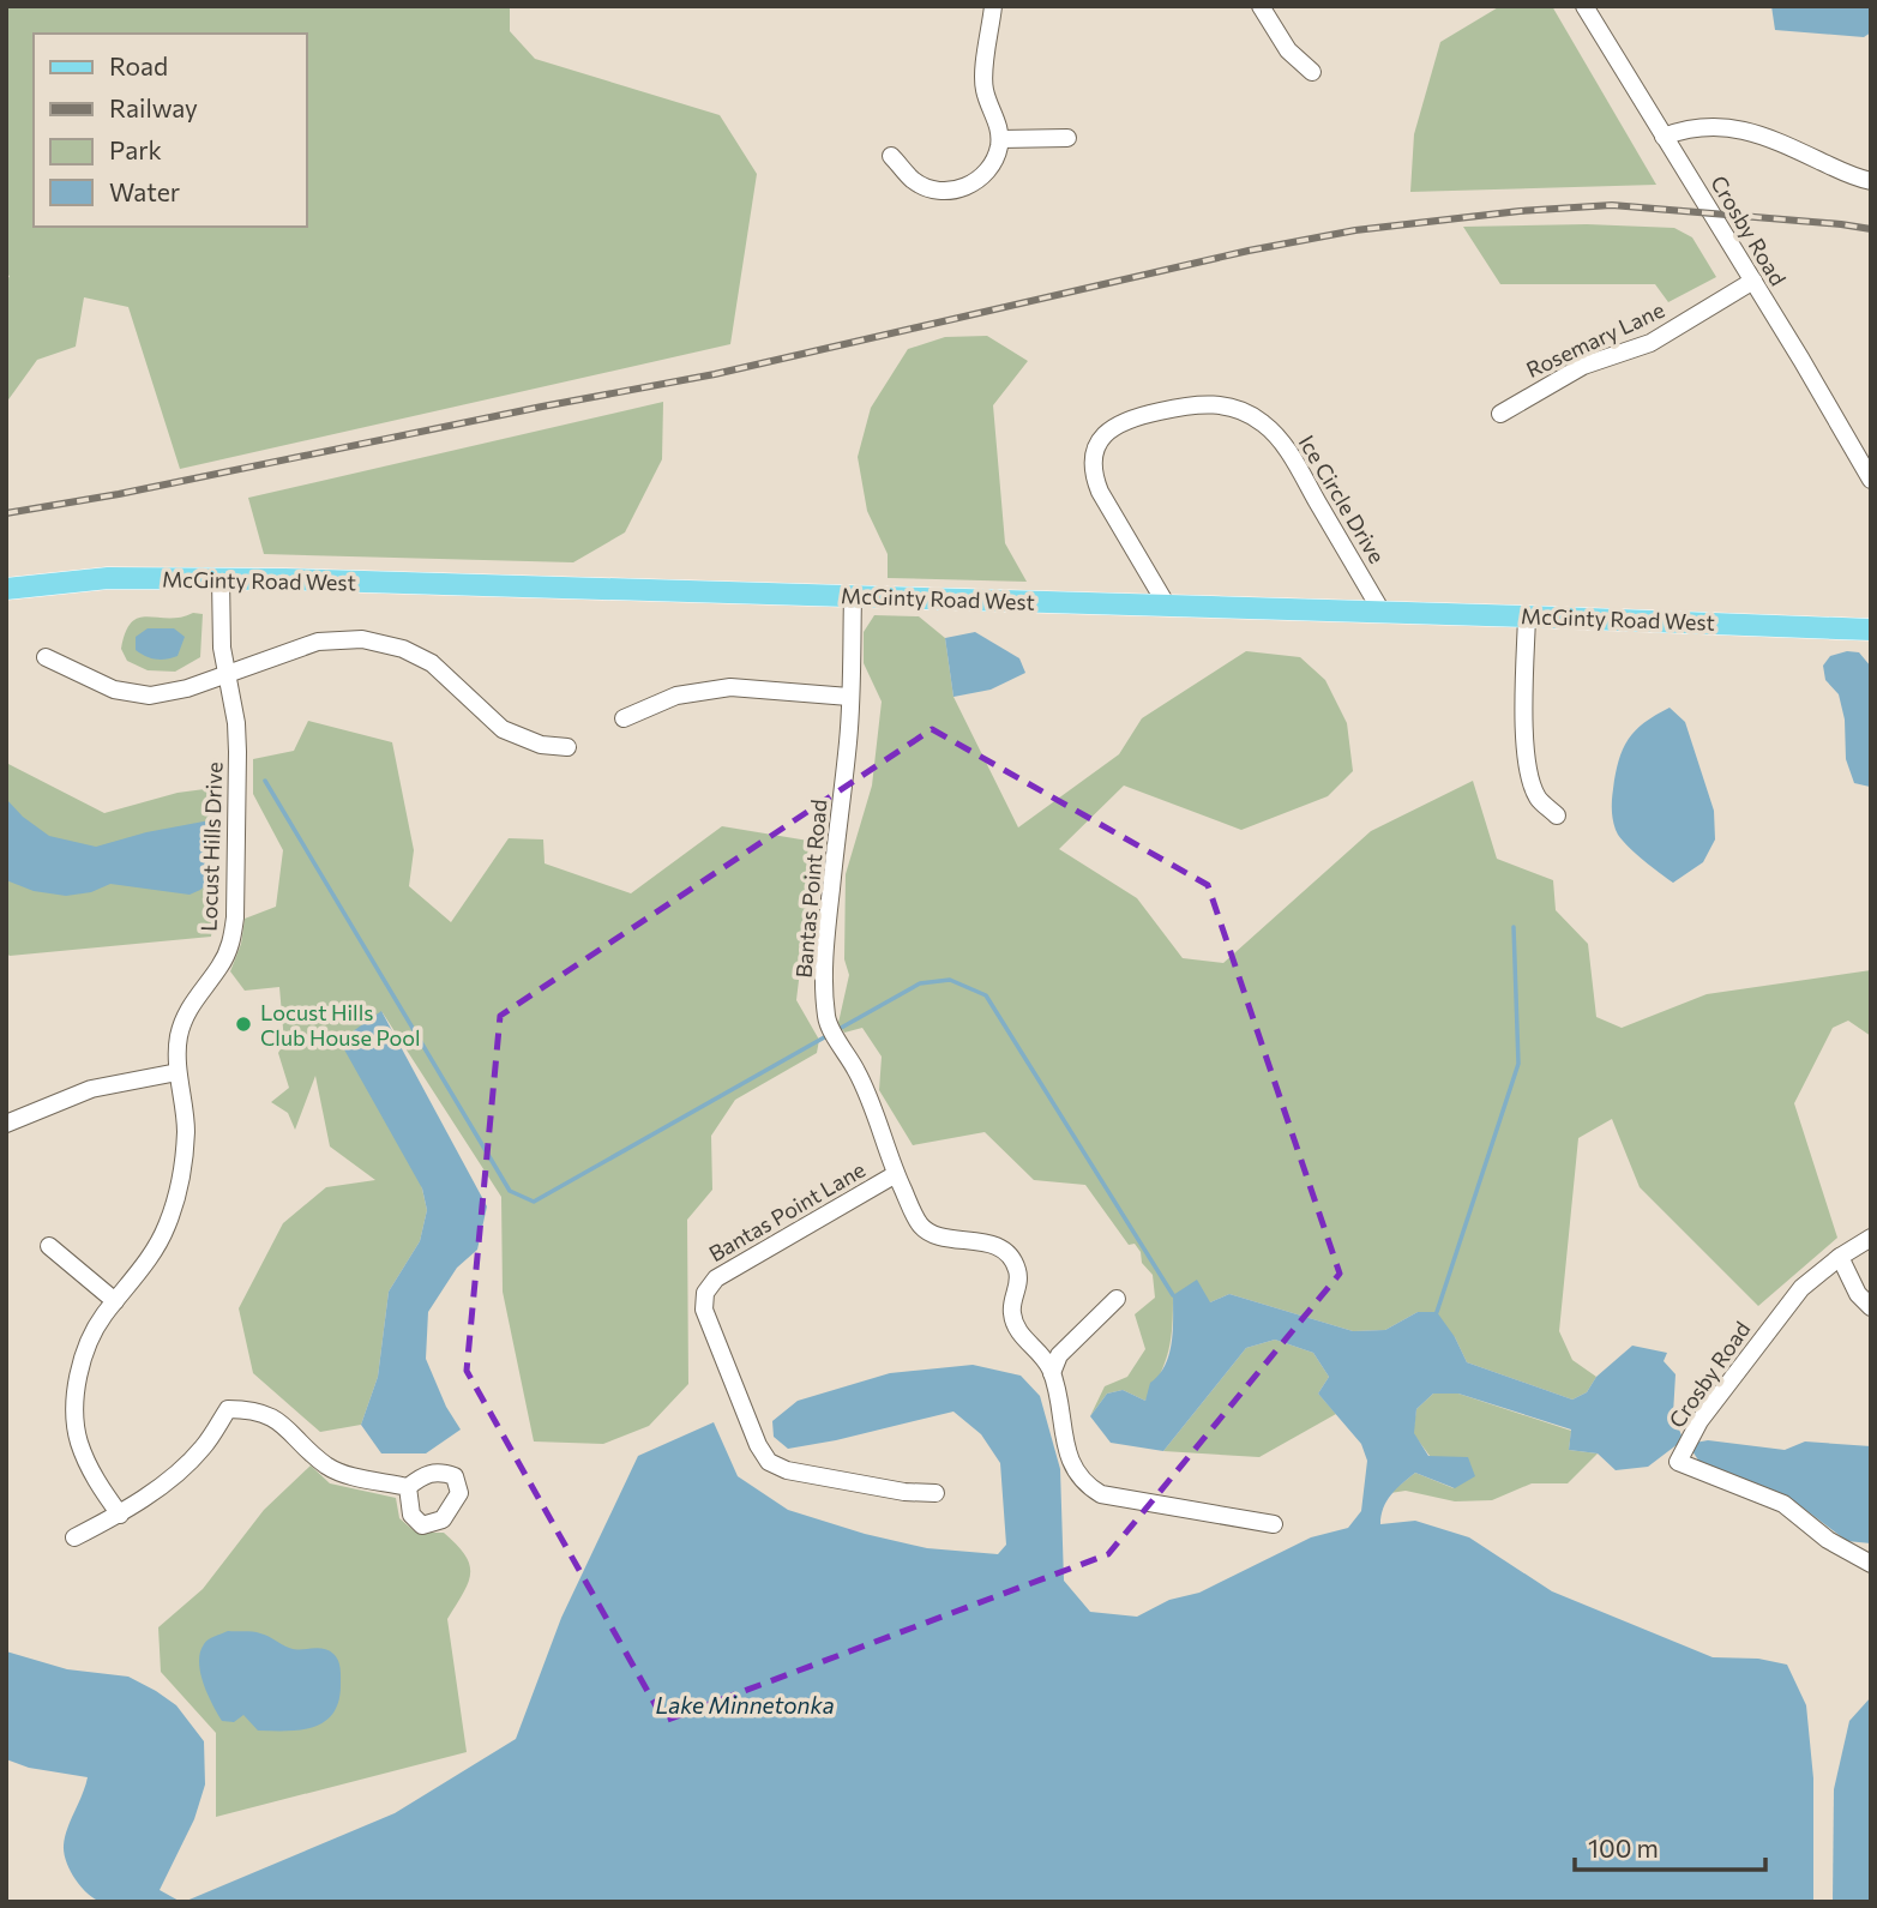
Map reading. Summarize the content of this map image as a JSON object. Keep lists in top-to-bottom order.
{
  "streets": {
    "main road": ["McGinty Road West"],
    "street": [
      "Crosby Road",
      "Rosemary Lane",
      "Ice Circle Drive",
      "Locust Hills Drive",
      "Bantas Point Road",
      "Bantas Point Lane"
    ]
  },
  "crossings": [
    ["Crosby Road", "Rosemary Lane"],
    ["Ice Circle Drive", "McGinty Road West"],
    ["McGinty Road West", "Locust Hills Drive"],
    ["McGinty Road West", "Bantas Point Road"],
    ["Bantas Point Road", "Bantas Point Lane"]
  ],
  "water": ["Lake Minnetonka"],
  "places": ["Locust Hills Club House Pool"],
  "legend": [
    "Road",
    "Railway",
    "Park",
    "Water"
  ],
  "scale_bar": "100 m"
}
